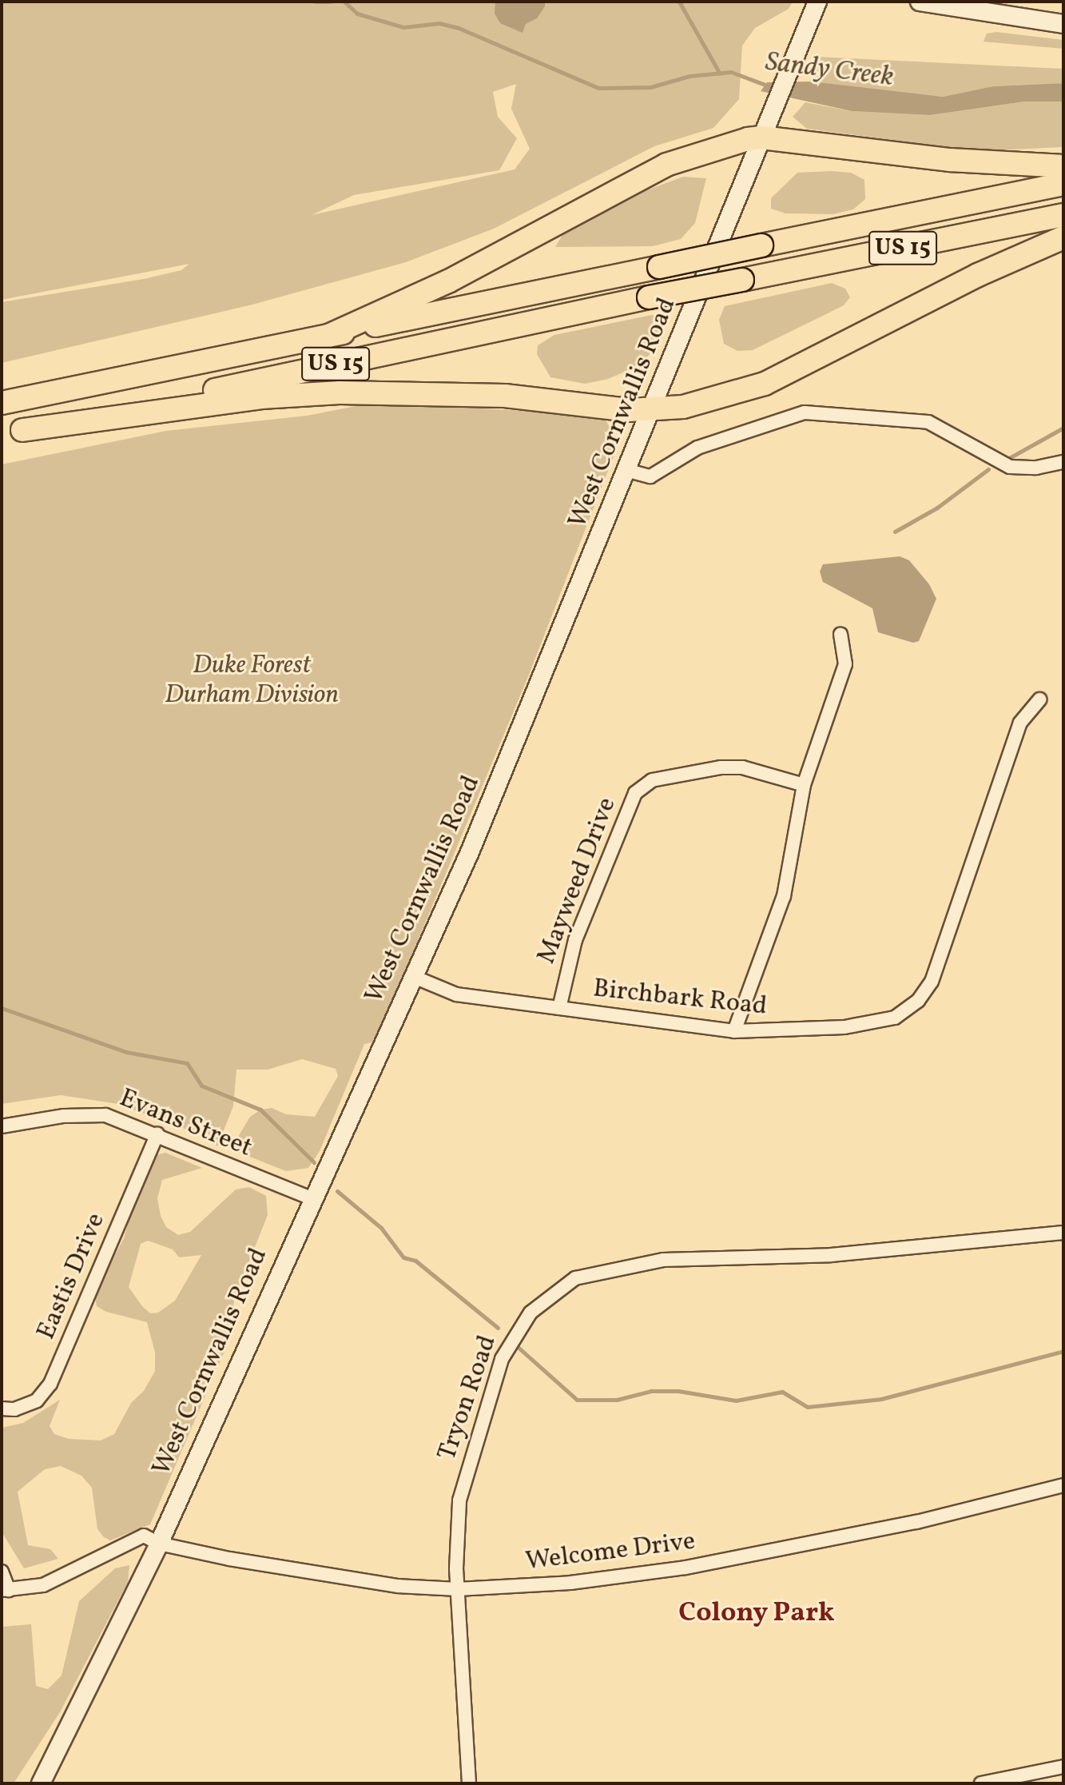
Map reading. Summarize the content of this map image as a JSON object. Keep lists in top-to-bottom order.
{
  "streets": {
    "highway": ["US 15"],
    "street": [
      "West Cornwallis Road",
      "Mayweed Drive",
      "Birchbark Road",
      "Evans Street",
      "Eastis Drive",
      "Tryon Road",
      "Welcome Drive"
    ]
  },
  "crossings": [
    ["West Cornwallis Road", "Birchbark Road"],
    ["West Cornwallis Road", "Evans Street"],
    ["West Cornwallis Road", "Welcome Drive"],
    ["Mayweed Drive", "Birchbark Road"],
    ["Evans Street", "Eastis Drive"],
    ["Tryon Road", "Welcome Drive"]
  ],
  "districts": ["Colony Park"],
  "water": ["Sandy Creek"],
  "parks": ["Duke Forest Durham Division"]
}
